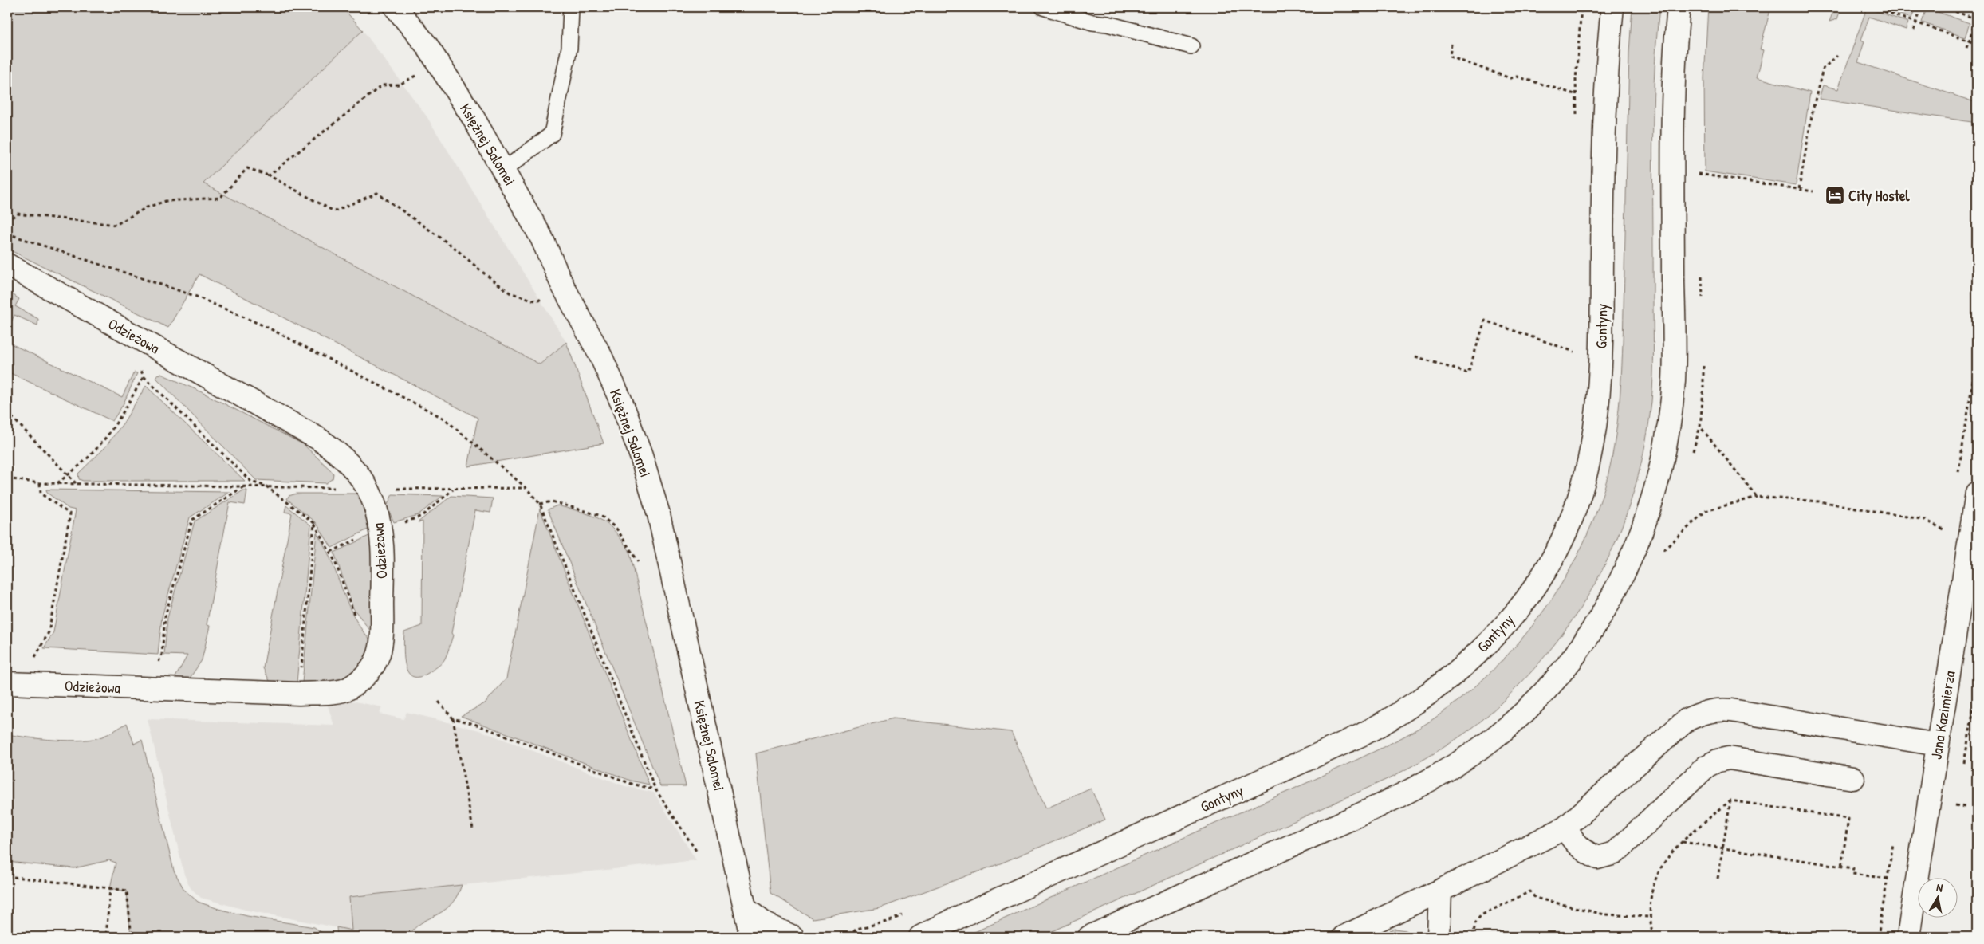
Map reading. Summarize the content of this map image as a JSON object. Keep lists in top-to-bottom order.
{
  "streets": {
    "street": [
      "Księżnej Salomei",
      "Gontyny",
      "Odzieżowa",
      "Jana Kazimierza"
    ]
  },
  "places": {
    "hotel": ["City Hostel"]
  },
  "north": "top"
}
